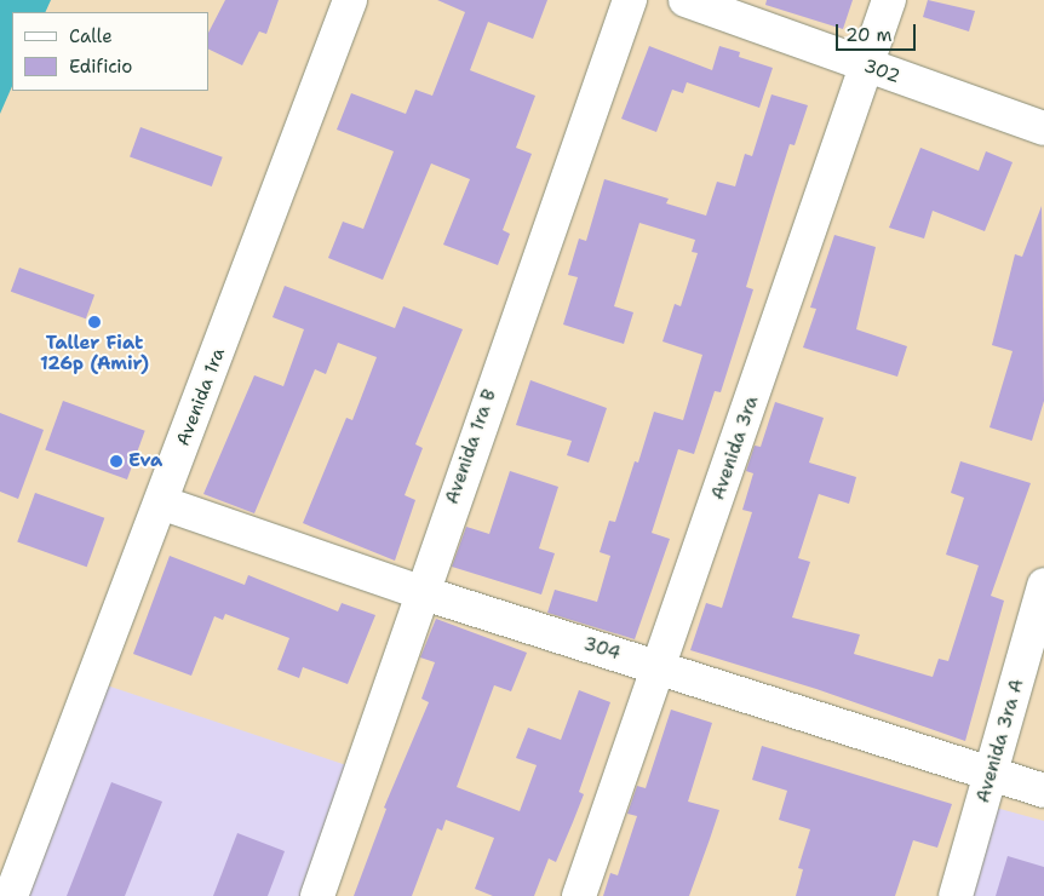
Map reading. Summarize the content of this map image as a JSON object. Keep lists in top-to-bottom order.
{
  "streets": {
    "street": [
      "302",
      "Avenida 1ra",
      "Avenida 1ra B",
      "Avenida 3ra",
      "304",
      "Avenida 3ra A"
    ]
  },
  "crossings": [
    ["302", "Avenida 3ra"],
    ["Avenida 1ra", "304"],
    ["Avenida 1ra B", "304"],
    ["Avenida 3ra", "304"],
    ["304", "Avenida 3ra A"]
  ],
  "places": ["Taller Fiat 126p (Amir)", "Eva"],
  "legend": ["Calle", "Edificio"],
  "scale_bar": "20 m"
}
